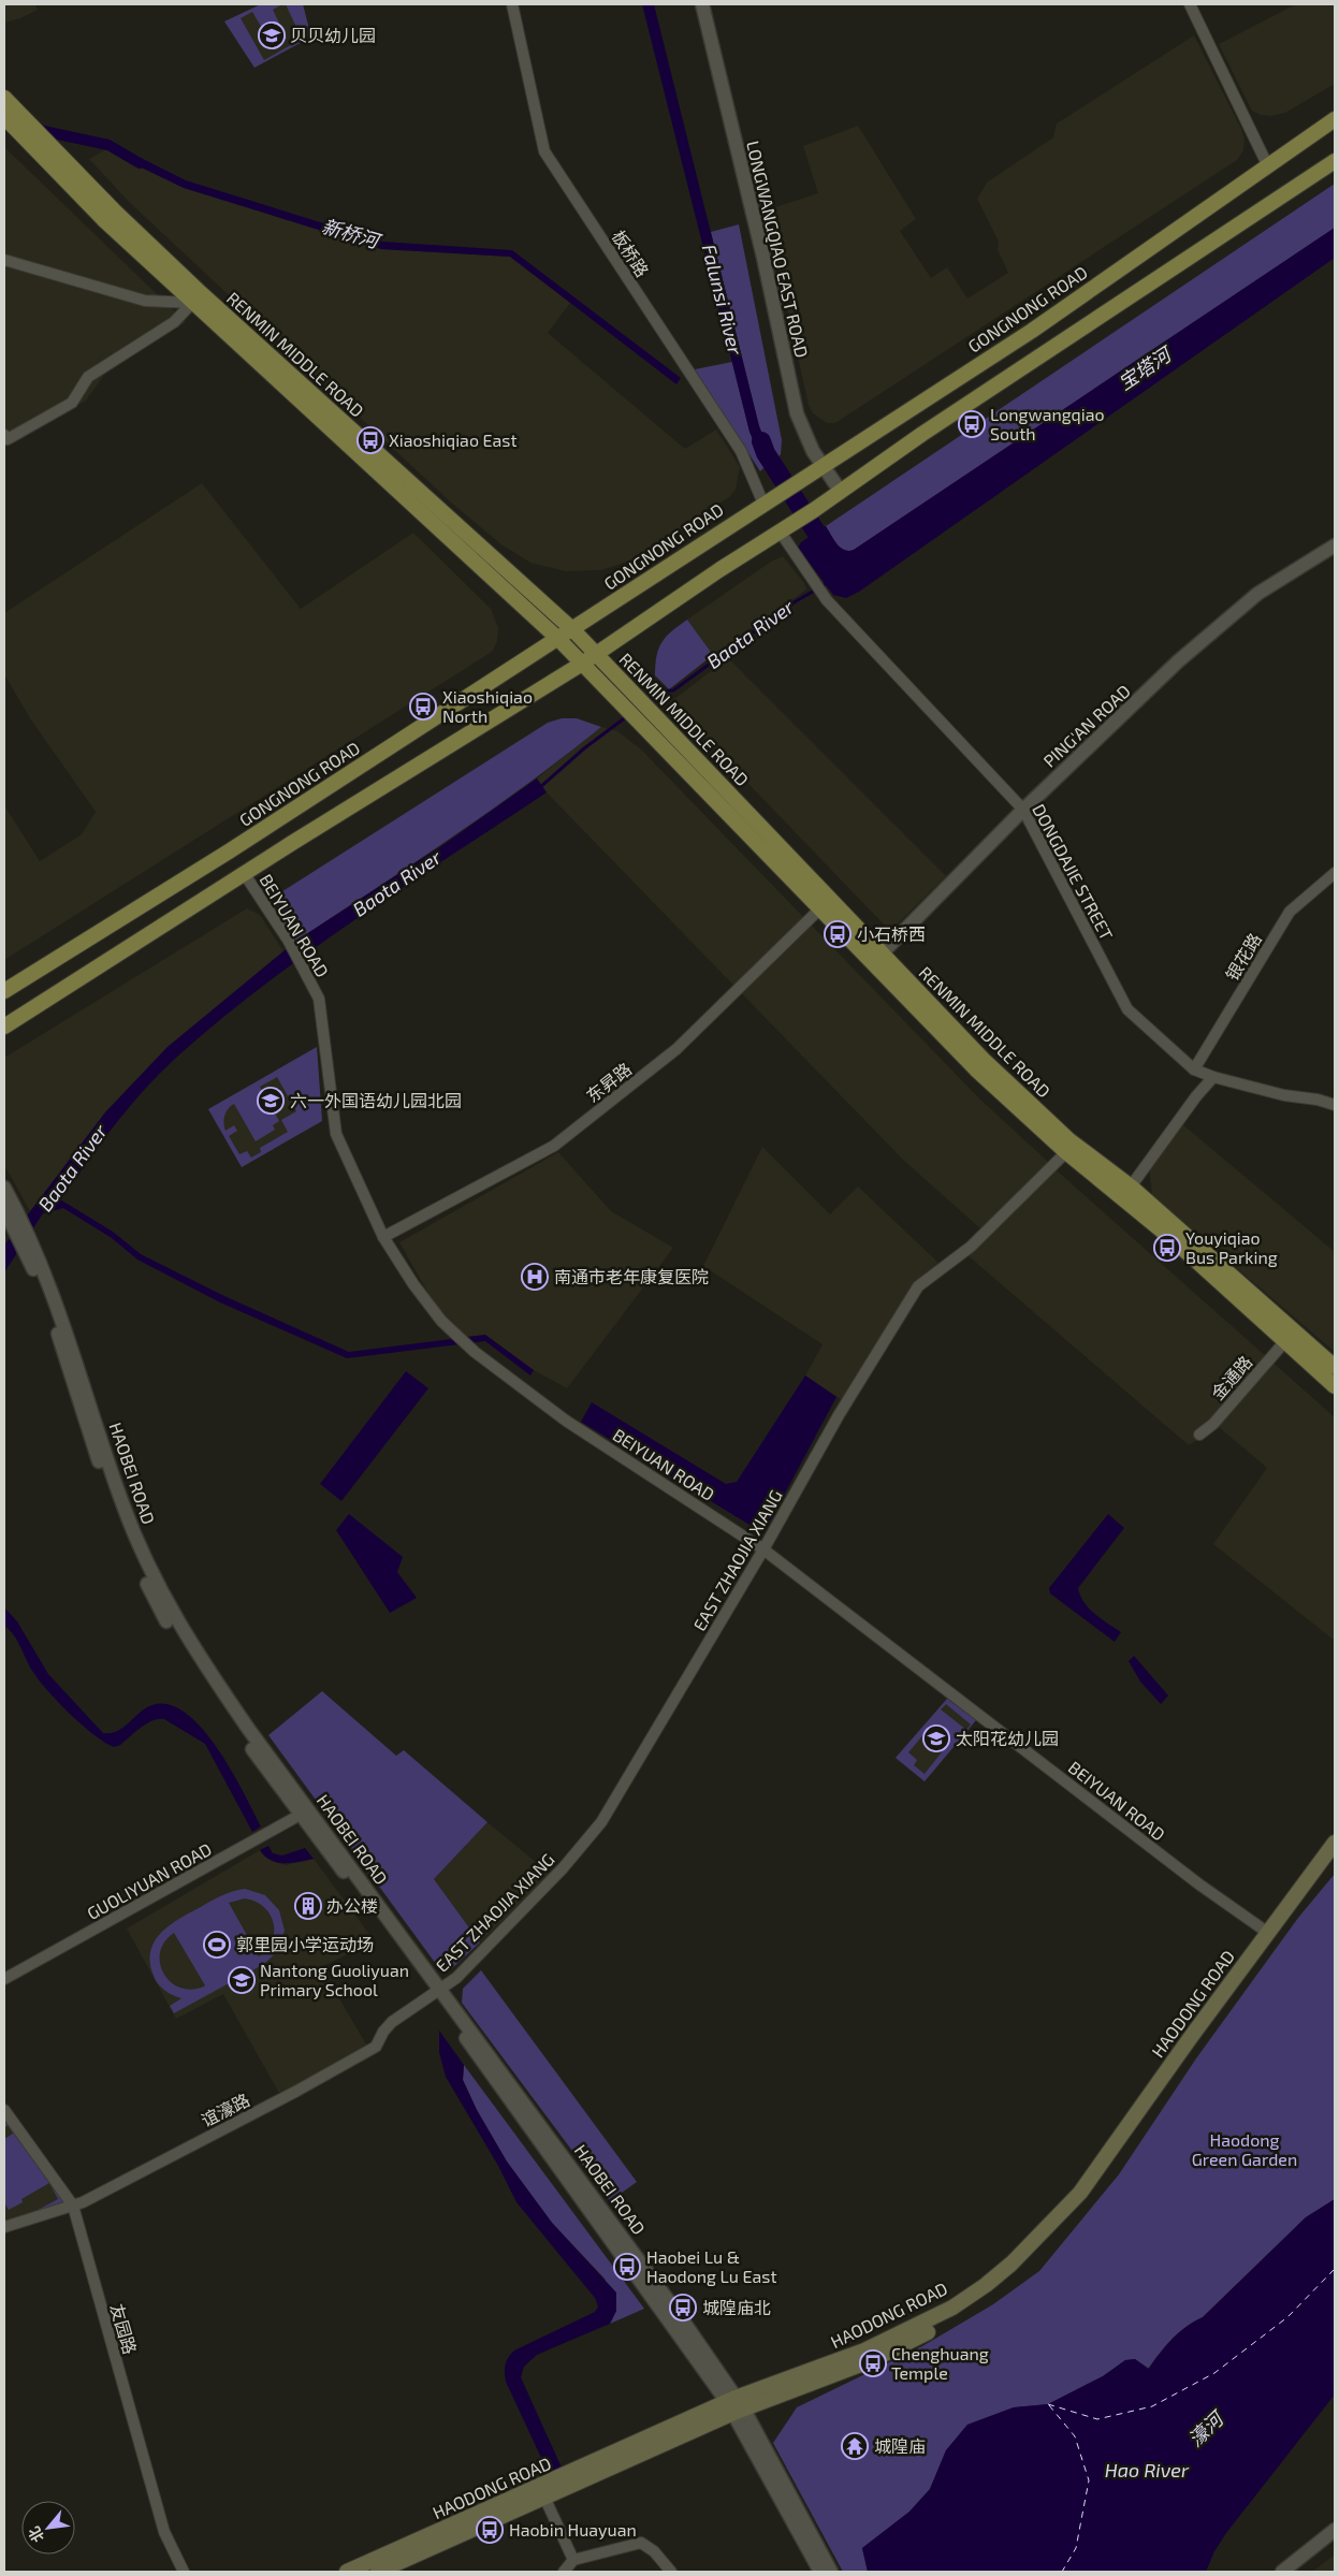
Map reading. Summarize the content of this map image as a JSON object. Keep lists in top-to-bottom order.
{
  "streets": {
    "main road": ["GONGNONG ROAD", "RENMIN MIDDLE ROAD", "HAODONG ROAD"],
    "street": [
      "LONGWANGQIAO EAST ROAD",
      "板桥路",
      "PING'AN ROAD",
      "DONGDAJIE STREET",
      "BEIYUAN ROAD",
      "银花路",
      "东昇路",
      "金通路",
      "HAOBEI ROAD",
      "EAST ZHAOJIA XIANG",
      "GUOLIYUAN ROAD",
      "谊濠路",
      "友园路"
    ]
  },
  "crossings": [
    ["LONGWANGQIAO EAST ROAD", "GONGNONG ROAD"],
    ["板桥路", "GONGNONG ROAD"],
    ["GONGNONG ROAD", "RENMIN MIDDLE ROAD"],
    ["RENMIN MIDDLE ROAD", "PING'AN ROAD"],
    ["RENMIN MIDDLE ROAD", "东昇路"],
    ["RENMIN MIDDLE ROAD", "金通路"],
    ["RENMIN MIDDLE ROAD", "EAST ZHAOJIA XIANG"],
    ["PING'AN ROAD", "DONGDAJIE STREET"],
    ["DONGDAJIE STREET", "银花路"],
    ["BEIYUAN ROAD", "东昇路"],
    ["BEIYUAN ROAD", "EAST ZHAOJIA XIANG"],
    ["BEIYUAN ROAD", "HAODONG ROAD"],
    ["HAOBEI ROAD", "EAST ZHAOJIA XIANG"],
    ["HAOBEI ROAD", "GUOLIYUAN ROAD"],
    ["HAOBEI ROAD", "HAODONG ROAD"],
    ["HAOBEI ROAD", "谊濠路"],
    ["EAST ZHAOJIA XIANG", "谊濠路"],
    ["谊濠路", "友园路"]
  ],
  "water": [
    "新桥河",
    "Falunsi River",
    "宝塔河",
    "Baota River",
    "濠河",
    "Hao River"
  ],
  "parks": ["Haodong Green Garden"],
  "places": {
    "school or university": [
      "贝贝幼儿园",
      "六一外国语幼儿园北园",
      "太阳花幼儿园",
      "Nantong Guoliyuan Primary School"
    ],
    "bus stop": [
      "Longwangqiao South",
      "Xiaoshiqiao East",
      "Xiaoshiqiao North",
      "小石桥西",
      "Youyiqiao Bus Parking",
      "Haobei Lu & Haodong Lu East",
      "城隍庙北",
      "Chenghuang Temple",
      "Haobin Huayuan"
    ],
    "hospital": ["南通市老年康复医院"],
    "building": ["办公楼"],
    "sports": ["郭里园小学运动场"],
    "temple": ["城隍庙"]
  },
  "north": "bottom left"
}
